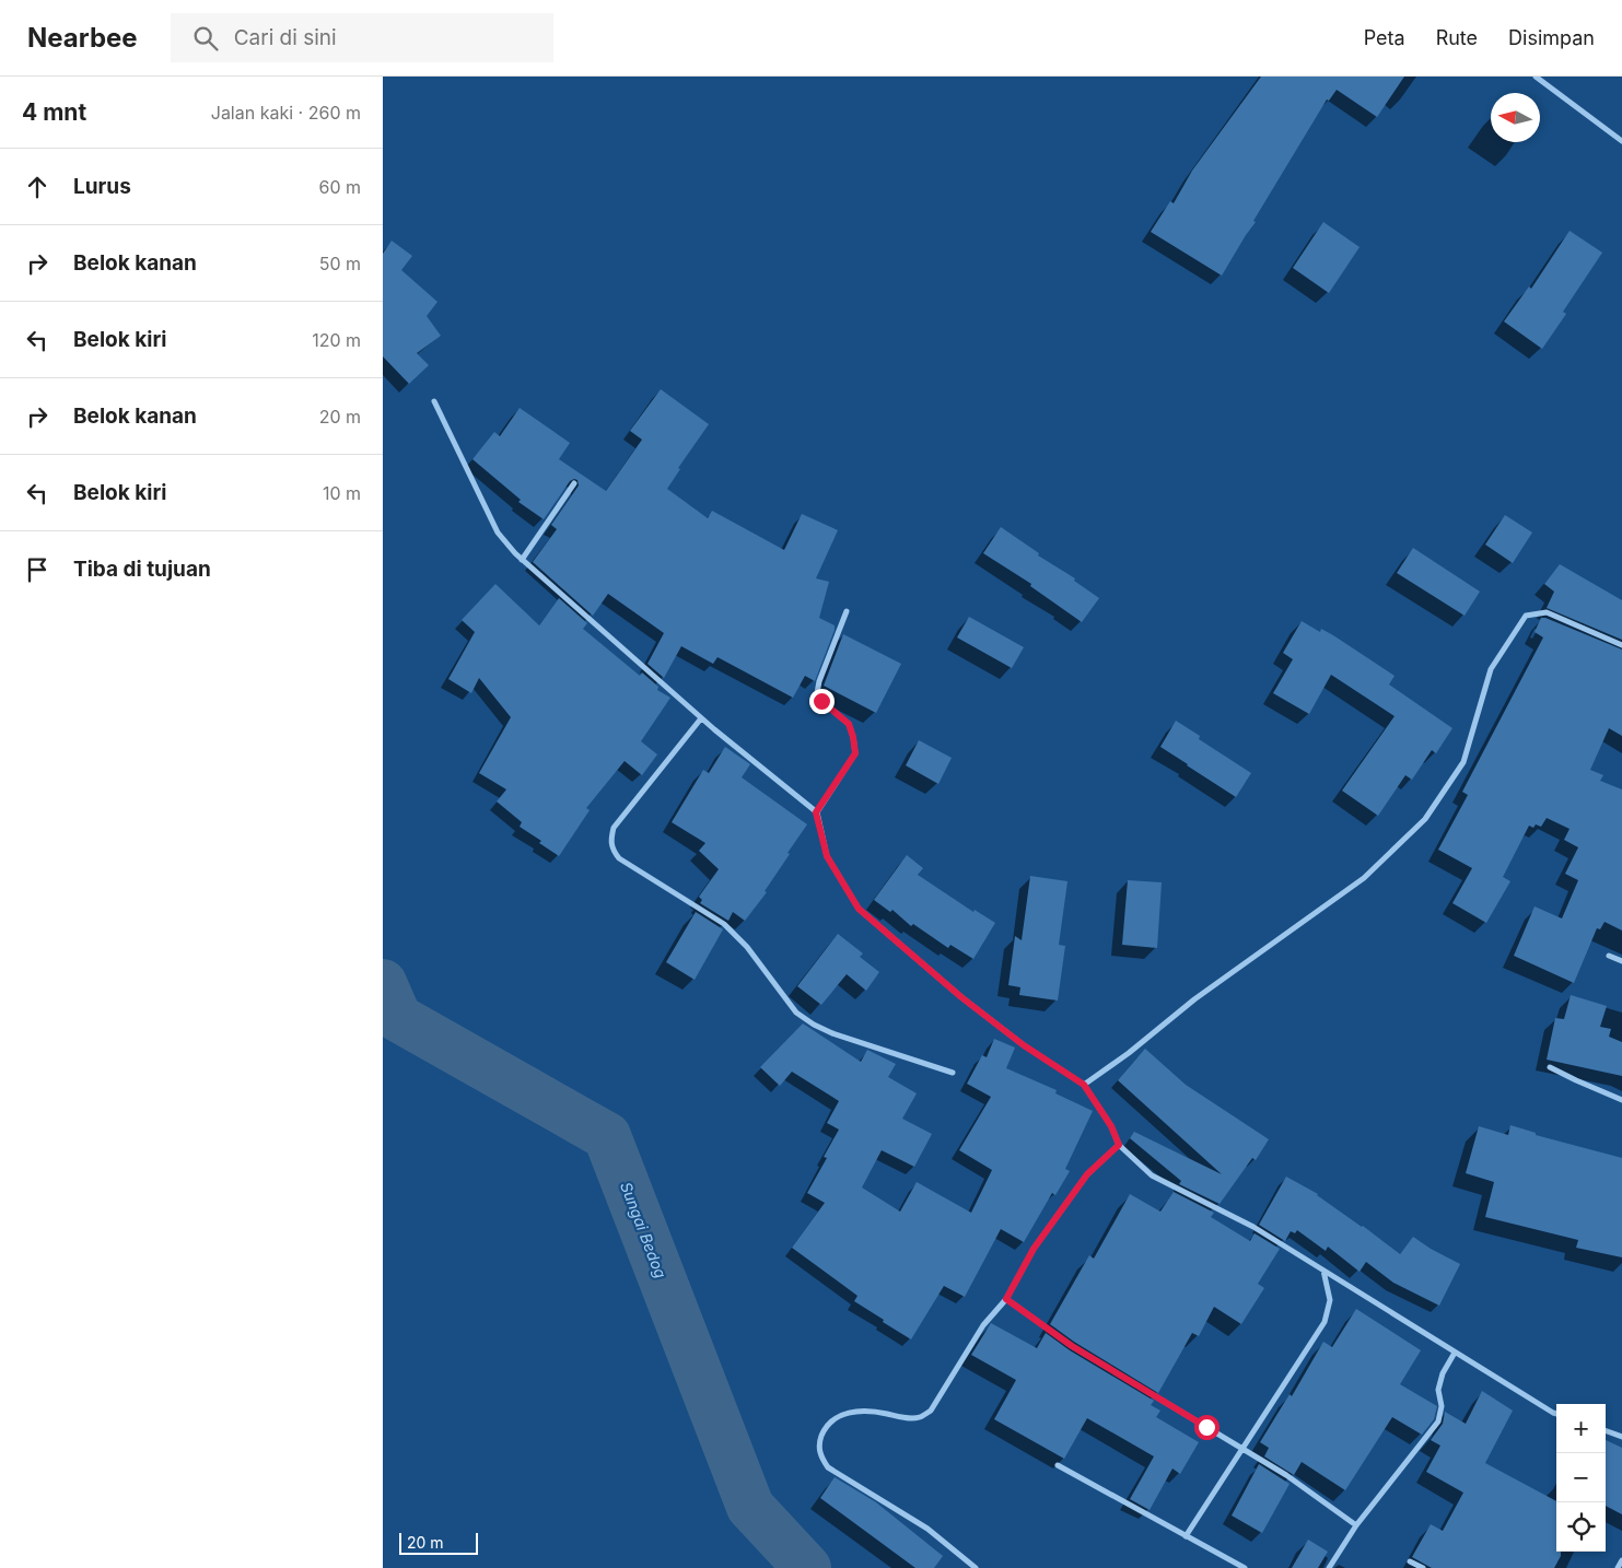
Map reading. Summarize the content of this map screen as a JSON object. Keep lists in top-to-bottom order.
{
  "water": ["Sungai Bedog"],
  "scale_bar": "20 m",
  "north": "left",
  "page": {
    "header": "Nearbee",
    "search": "Cari di sini",
    "nav": ["Peta", "Rute", "Disimpan"],
    "heading": ["4 mnt", "Jalan kaki · 260 m"],
    "list": [
      ["Lurus", "60 m"],
      ["Belok kanan", "50 m"],
      ["Belok kiri", "120 m"],
      ["Belok kanan", "20 m"],
      ["Belok kiri", "10 m"],
      "Tiba di tujuan"
    ],
    "map_buttons": ["+", "−"],
    "scale": "20 m"
  }
}
